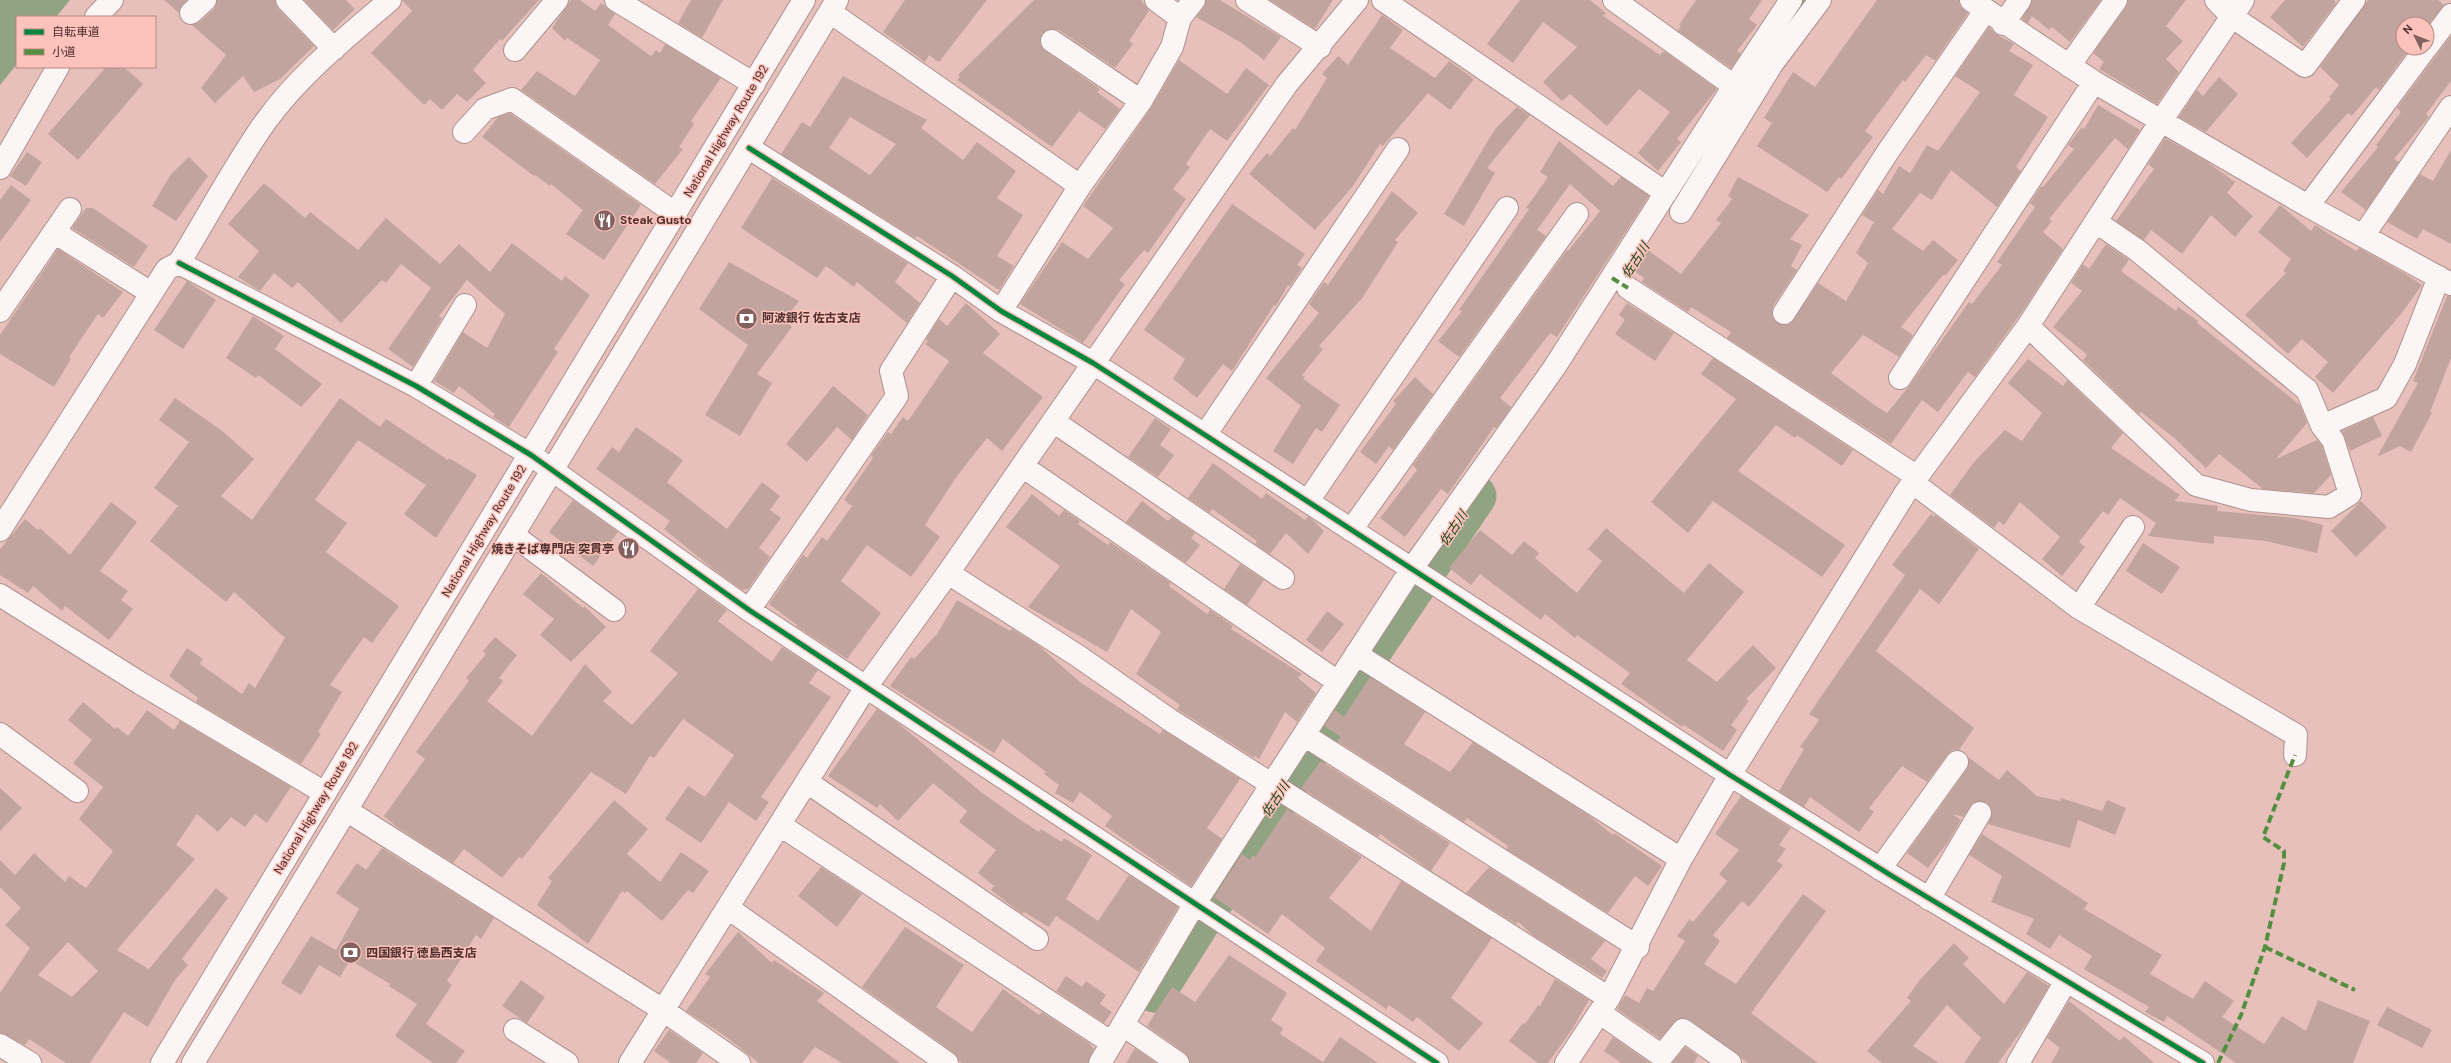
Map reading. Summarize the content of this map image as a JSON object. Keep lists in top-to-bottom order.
{
  "streets": {
    "main road": ["National Highway Route 192"]
  },
  "water": ["佐古川"],
  "places": {
    "restaurant": ["Steak Gusto", "焼きそば専門店 突貫亭"],
    "bank": ["阿波銀行 佐古支店", "四国銀行 徳島西支店"]
  },
  "legend": ["自転車道", "小道"],
  "north": "top left"
}
